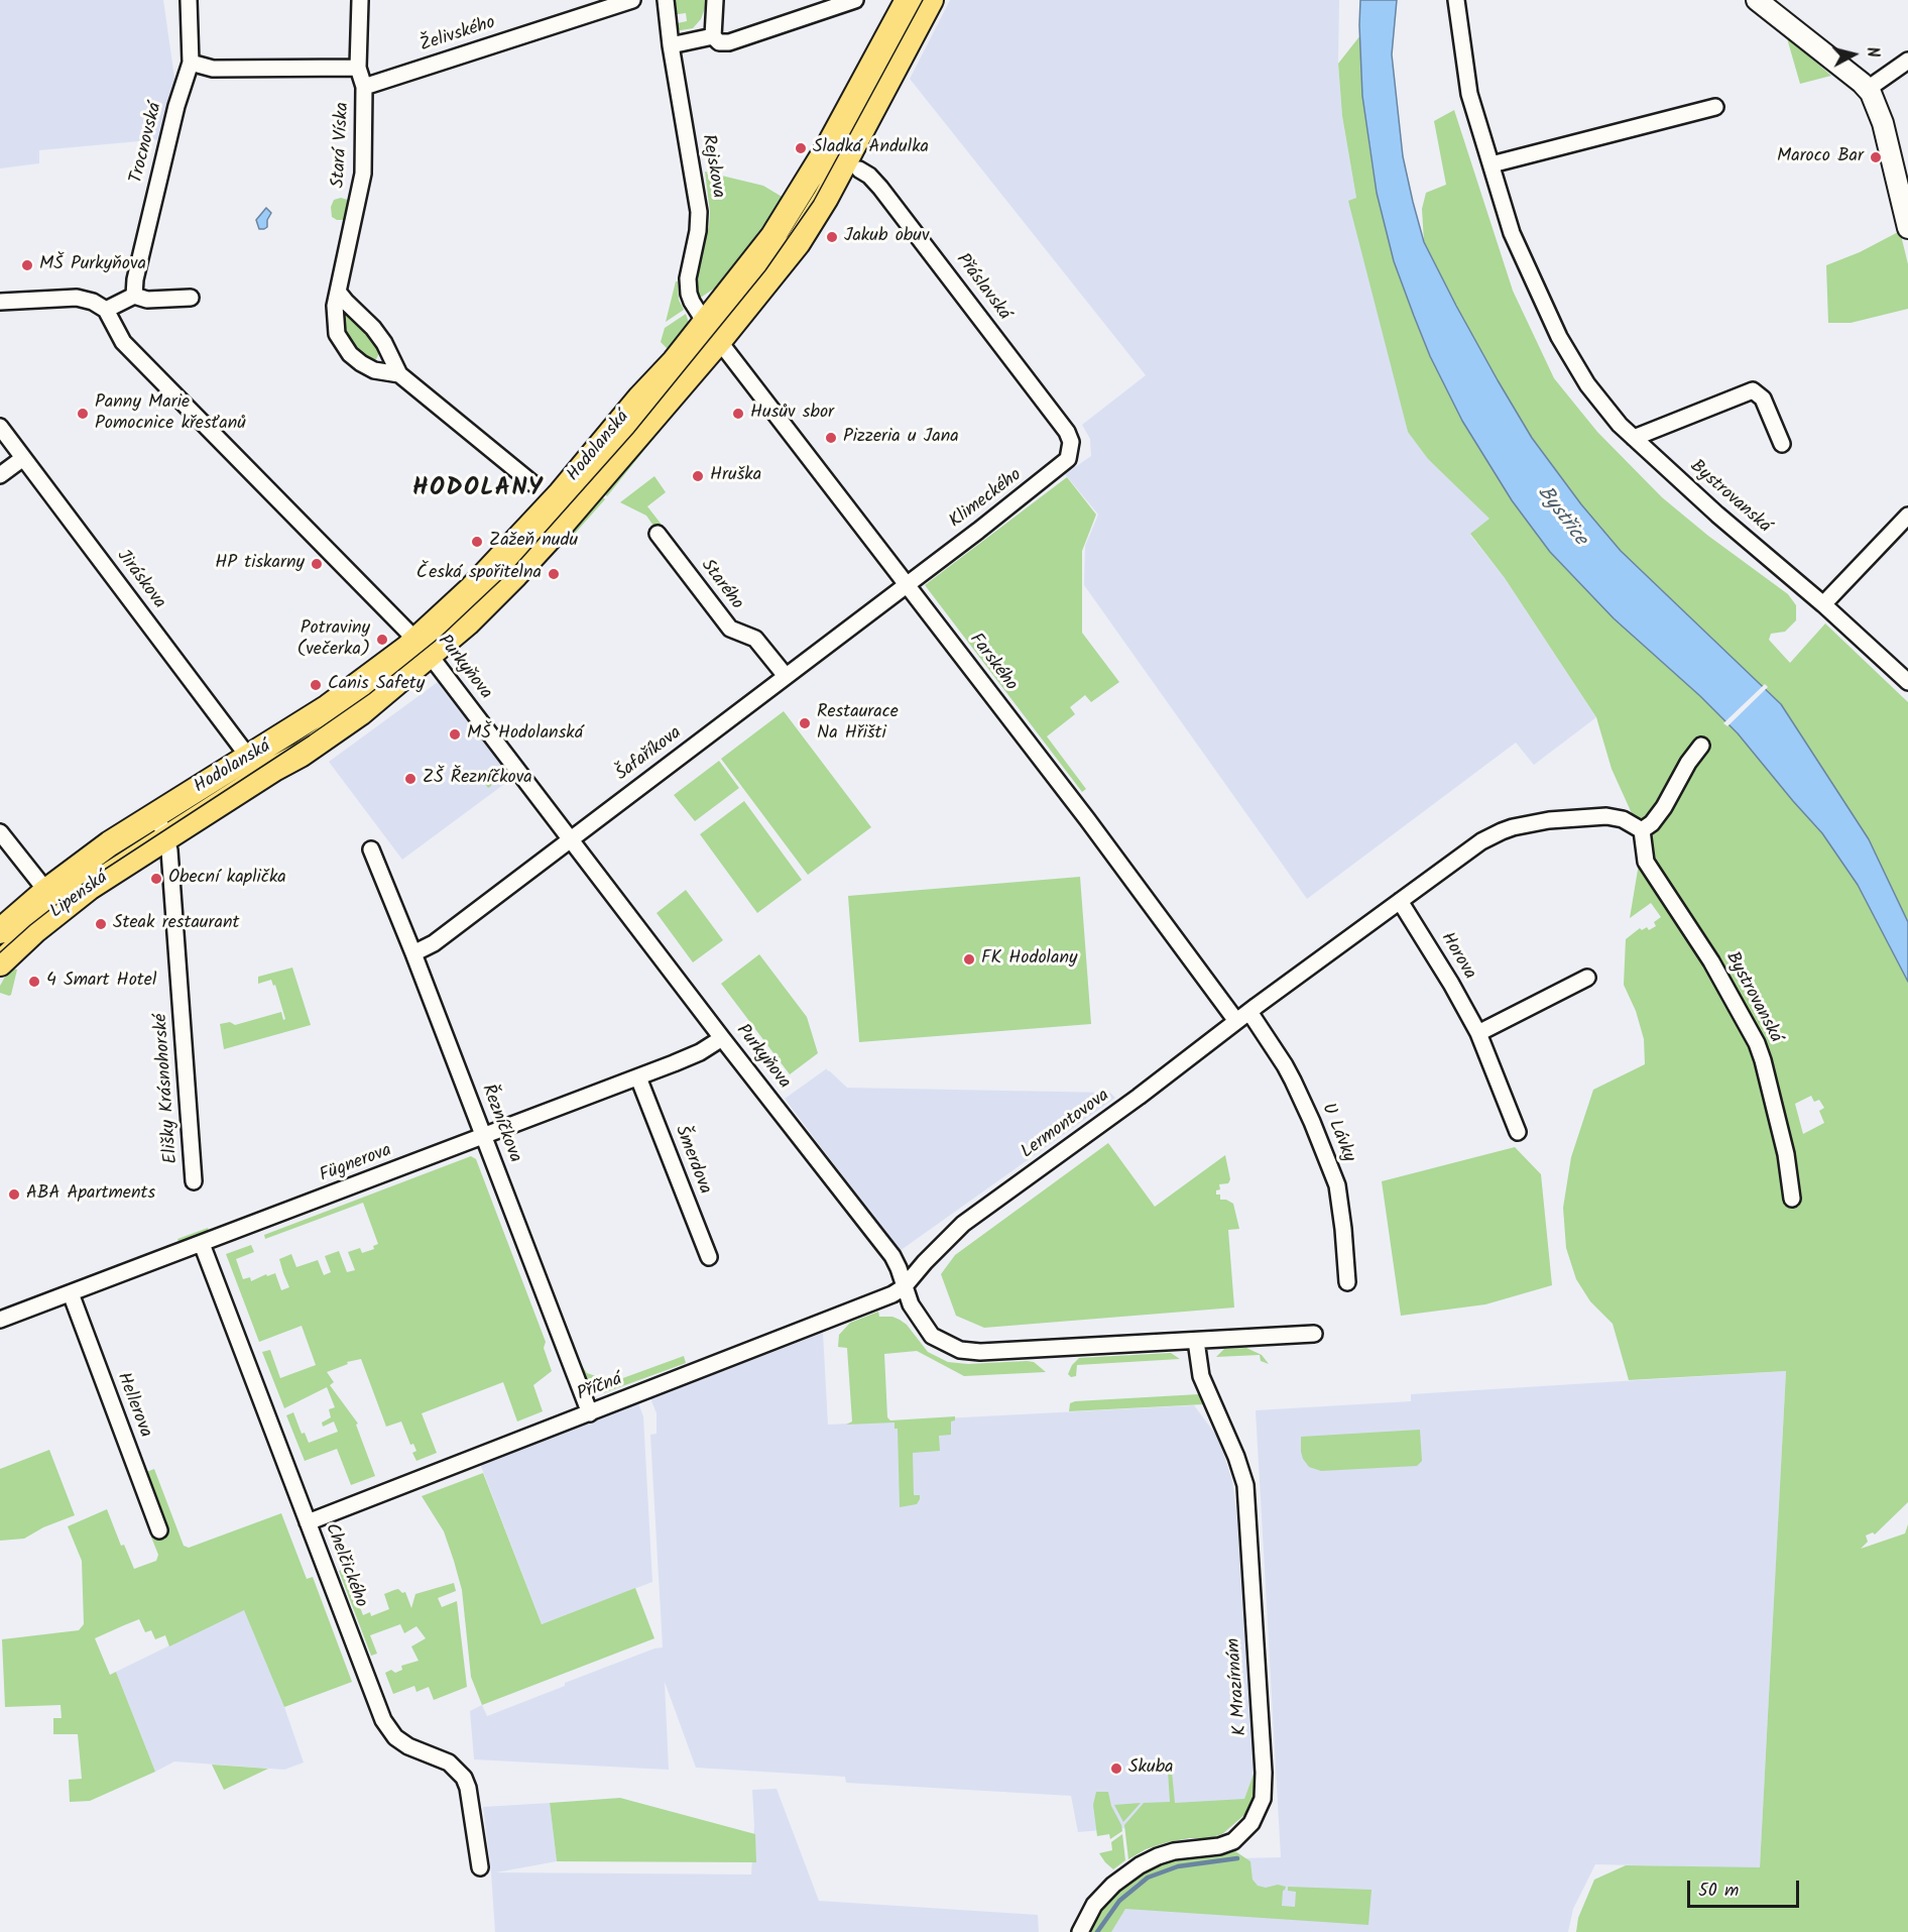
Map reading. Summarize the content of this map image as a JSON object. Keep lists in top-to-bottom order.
{
  "streets": {
    "main road": ["Hodolanská", "Lipenská"],
    "street": [
      "Želivského",
      "Trocnovská",
      "Stará Víska",
      "Rejskova",
      "Přáslavská",
      "Bystrovanská",
      "Klimeckého",
      "Jiráskova",
      "Starého",
      "Farského",
      "Purkyňova",
      "Šafaříkova",
      "Horova",
      "Elišky Krásnohorské",
      "Řezníčkova",
      "Lermontovova",
      "U Lávky",
      "Šmerdova",
      "Fügnerova",
      "Příčná",
      "Hellerova",
      "Chelčického",
      "K Mrazírnám"
    ]
  },
  "crossings": [
    ["Želivského", "Stará Víska"],
    ["Rejskova", "Farského"],
    ["Přáslavská", "Klimeckého"],
    ["Hodolanská", "Jiráskova"],
    ["Hodolanská", "Purkyňova"],
    ["Hodolanská", "Lipenská"],
    ["Hodolanská", "Elišky Krásnohorské"],
    ["Bystrovanská", "Lermontovova"],
    ["Klimeckého", "Farského"],
    ["Klimeckého", "Šafaříkova"],
    ["Starého", "Šafaříkova"],
    ["Farského", "Šafaříkova"],
    ["Farského", "Lermontovova"],
    ["Farského", "U Lávky"],
    ["Purkyňova", "Šafaříkova"],
    ["Purkyňova", "Lipenská"],
    ["Purkyňova", "Lermontovova"],
    ["Purkyňova", "Fügnerova"],
    ["Purkyňova", "Příčná"],
    ["Šafaříkova", "Řezníčkova"],
    ["Lipenská", "Elišky Krásnohorské"],
    ["Horova", "Lermontovova"],
    ["Řezníčkova", "Fügnerova"],
    ["Řezníčkova", "Příčná"],
    ["Lermontovova", "U Lávky"],
    ["Lermontovova", "Příčná"],
    ["Šmerdova", "Fügnerova"],
    ["Fügnerova", "Hellerova"],
    ["Fügnerova", "Chelčického"],
    ["Příčná", "Chelčického"]
  ],
  "districts": ["HODOLANY"],
  "water": ["Bystřice"],
  "places": [
    "Sladká Andulka",
    "Maroco Bar",
    "Jakub obuv",
    "MŠ Purkyňova",
    "Panny Marie Pomocnice křesťanů",
    "Husův sbor",
    "Pizzeria u Jana",
    "Hruška",
    "Zažeň nudu",
    "HP tiskarny",
    "Česká spořitelna",
    "Potraviny (večerka)",
    "Canis Safety",
    "Restaurace Na Hřišti",
    "MŠ Hodolanská",
    "ZŠ Řezníčkova",
    "Obecní kaplička",
    "Steak restaurant",
    "FK Hodolany",
    "4 Smart Hotel",
    "ABA Apartments",
    "Skuba"
  ],
  "scale_bar": "50 m",
  "north": "right"
}
